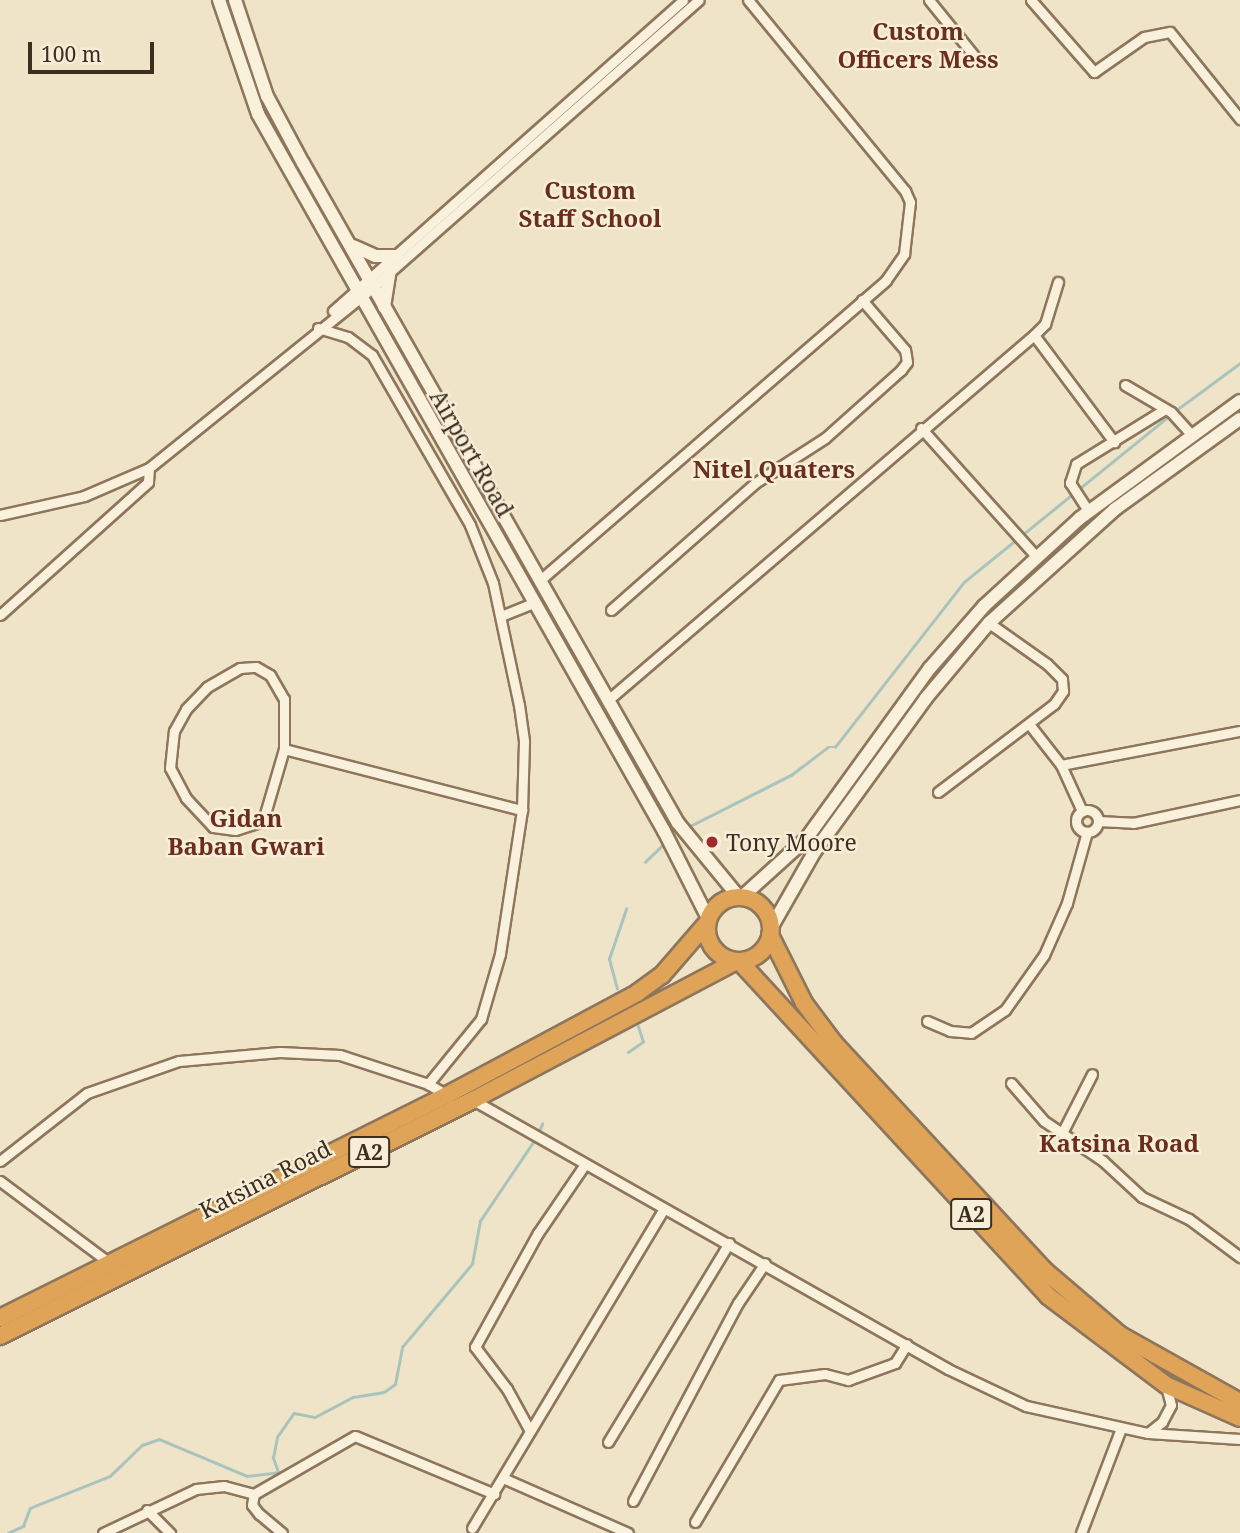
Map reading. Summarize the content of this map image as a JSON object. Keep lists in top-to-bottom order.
{
  "streets": {
    "highway": ["A2", "Katsina Road"],
    "street": ["Airport Road"]
  },
  "crossings": [
    ["Airport Road", "A2"],
    ["Airport Road", "Katsina Road"],
    ["A2", "Katsina Road"]
  ],
  "districts": [
    "Custom Officers Mess",
    "Custom Staff School",
    "Nitel Quaters",
    "Gidan Baban Gwari",
    "Katsina Road"
  ],
  "places": ["Tony Moore"],
  "scale_bar": "100 m"
}
